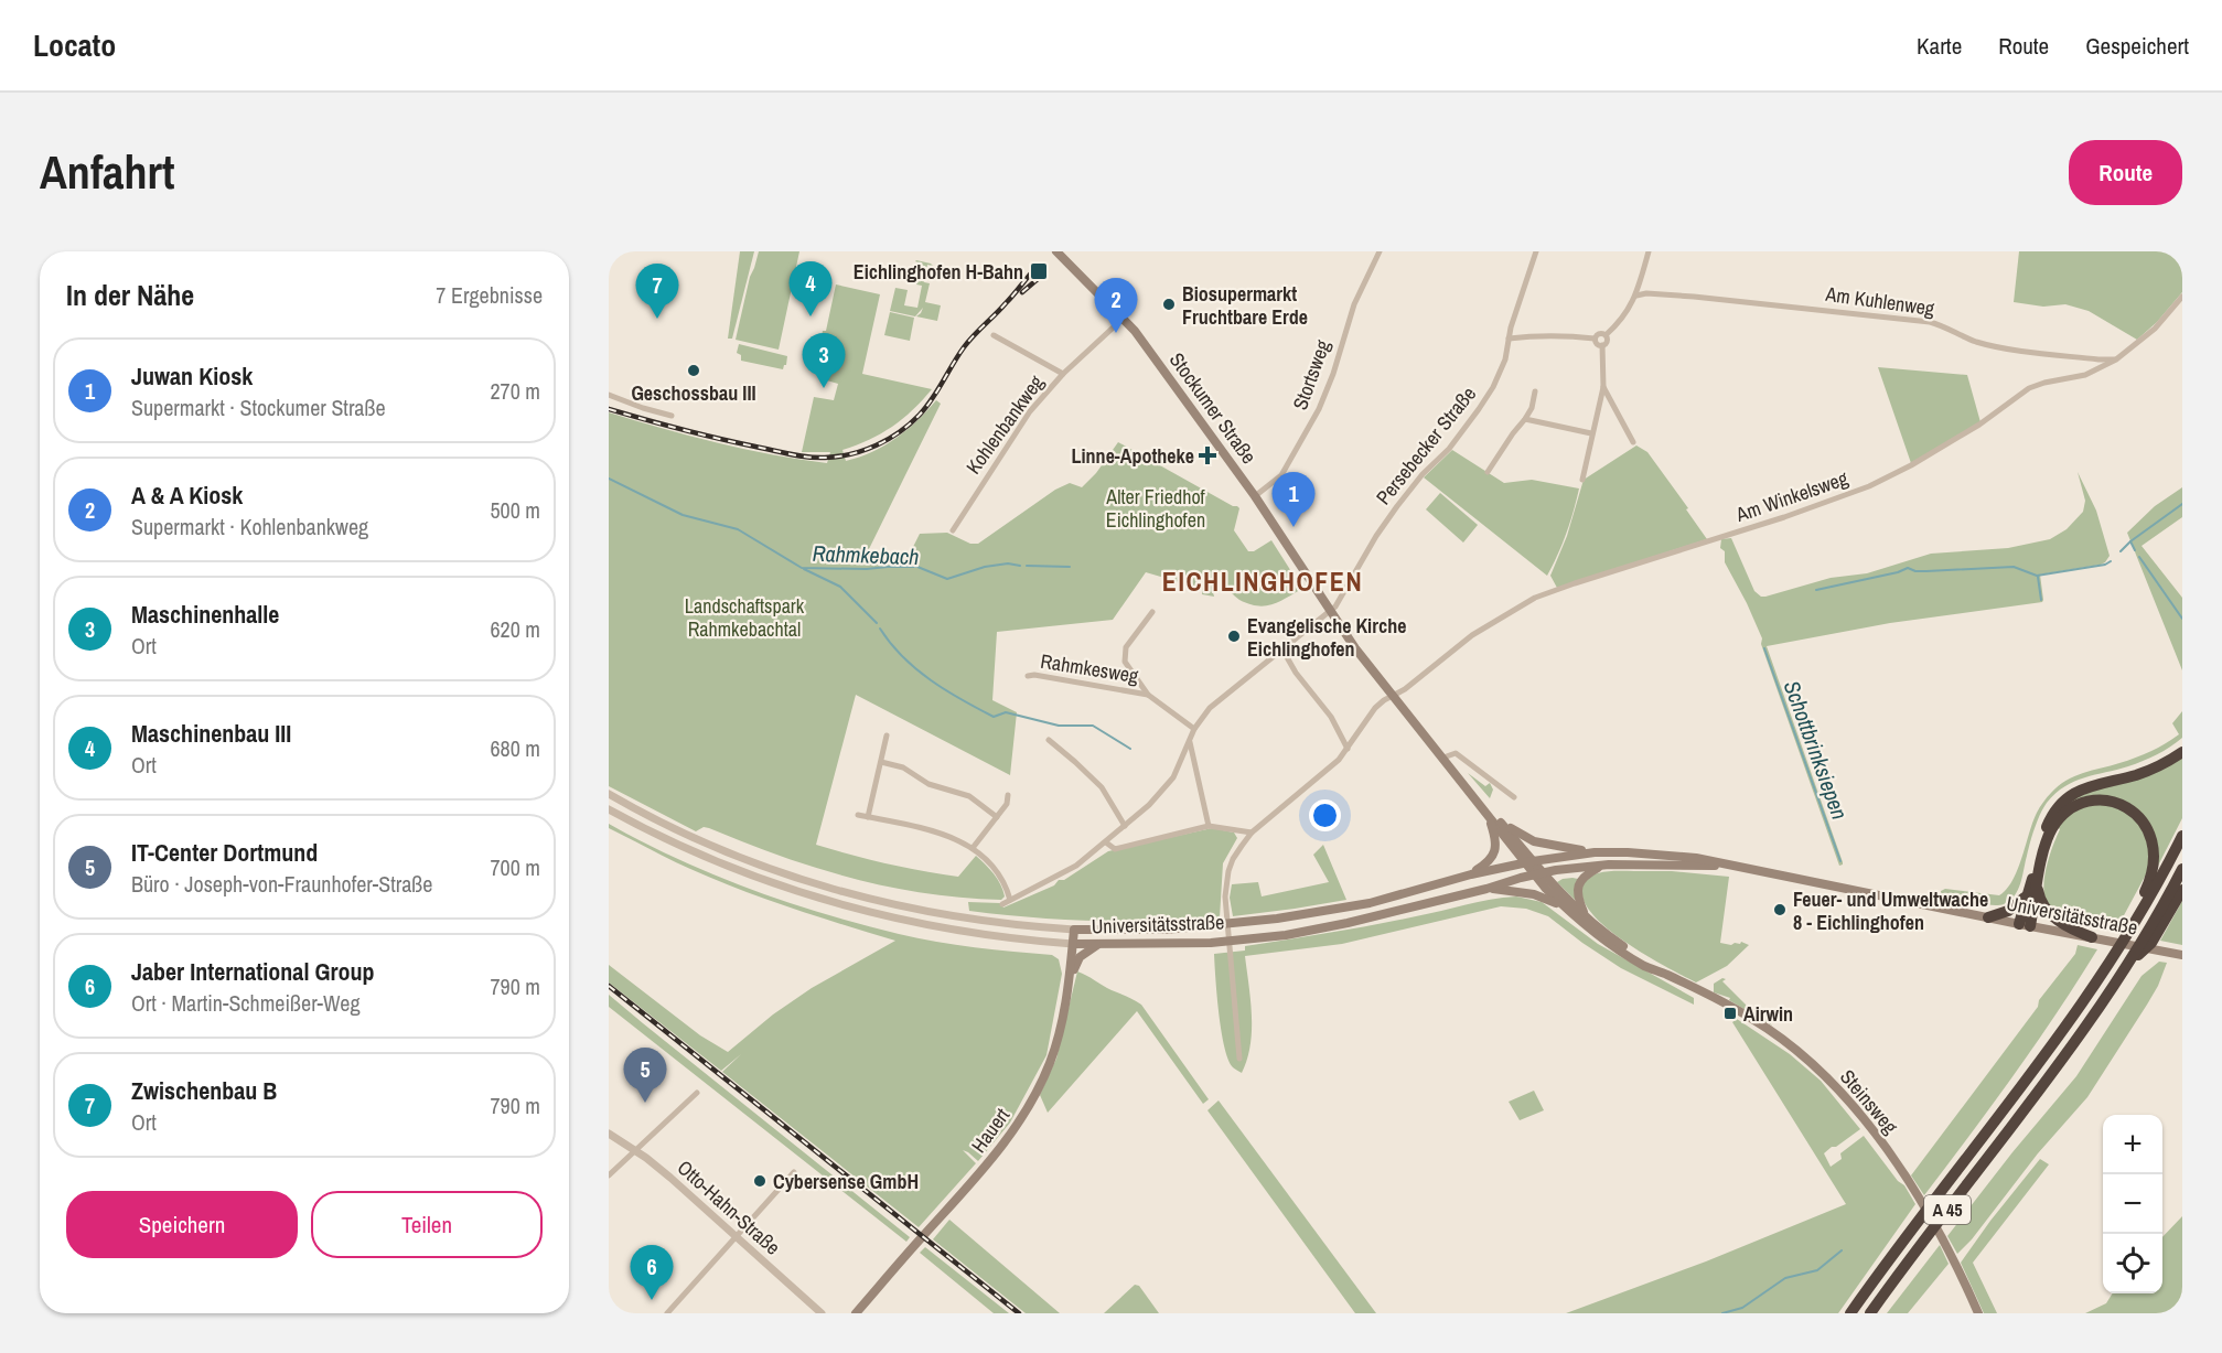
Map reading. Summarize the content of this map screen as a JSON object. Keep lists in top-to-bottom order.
{
  "streets": {
    "highway": ["A 45"],
    "main road": [
      "Stockumer Straße",
      "Universitätsstraße",
      "Steinsweg",
      "Hauert"
    ],
    "street": [
      "Am Kuhlenweg",
      "Stortsweg",
      "Kohlenbankweg",
      "Persebecker Straße",
      "Am Winkelsweg",
      "Rahmkesweg",
      "Otto-Hahn-Straße"
    ]
  },
  "crossings": [
    ["Am Kuhlenweg", "Am Winkelsweg"],
    ["Stortsweg", "Stockumer Straße"],
    ["Stockumer Straße", "Kohlenbankweg"],
    ["Stockumer Straße", "Persebecker Straße"],
    ["Stockumer Straße", "Am Winkelsweg"],
    ["Stockumer Straße", "Universitätsstraße"],
    ["Stockumer Straße", "Steinsweg"],
    ["Persebecker Straße", "Rahmkesweg"],
    ["Universitätsstraße", "Steinsweg"],
    ["Universitätsstraße", "Hauert"]
  ],
  "districts": ["EICHLINGHOFEN"],
  "water": ["Rahmkebach", "Schottbrinksiepen"],
  "parks": ["Alter Friedhof Eichlinghofen", "Landschaftspark Rahmkebachtal"],
  "places": {
    "transit": ["Eichlinghofen H-Bahn", "Airwin"],
    "other": [
      "Biosupermarkt Fruchtbare Erde",
      "Geschossbau III",
      "Evangelische Kirche Eichlinghofen",
      "Feuer- und Umweltwache 8 - Eichlinghofen",
      "Cybersense GmbH"
    ],
    "health": ["Linne-Apotheke"]
  },
  "page": {
    "header": "Locato",
    "nav": ["Karte", "Route", "Gespeichert"],
    "buttons": [
      "Route",
      ["Speichern", "Teilen"]
    ],
    "title": "Anfahrt",
    "heading": ["In der Nähe", "7 Ergebnisse"],
    "pins": [
      "4",
      "7",
      "2",
      "3",
      "1",
      "5",
      "6"
    ],
    "list": [
      {
        "mark": "1",
        "name": "Juwan Kiosk",
        "note": "Supermarkt · Stockumer Straße",
        "value": "270 m"
      },
      {
        "mark": "2",
        "name": "A & A Kiosk",
        "note": "Supermarkt · Kohlenbankweg",
        "value": "500 m"
      },
      {
        "mark": "3",
        "name": "Maschinenhalle",
        "note": "Ort",
        "value": "620 m"
      },
      {
        "mark": "4",
        "name": "Maschinenbau III",
        "note": "Ort",
        "value": "680 m"
      },
      {
        "mark": "5",
        "name": "IT-Center Dortmund",
        "note": "Büro · Joseph-von-Fraunhofer-Straße",
        "value": "700 m"
      },
      {
        "mark": "6",
        "name": "Jaber International Group",
        "note": "Ort · Martin-Schmeißer-Weg",
        "value": "790 m"
      },
      {
        "mark": "7",
        "name": "Zwischenbau B",
        "note": "Ort",
        "value": "790 m"
      }
    ],
    "map_buttons": ["+", "−"]
  }
}
